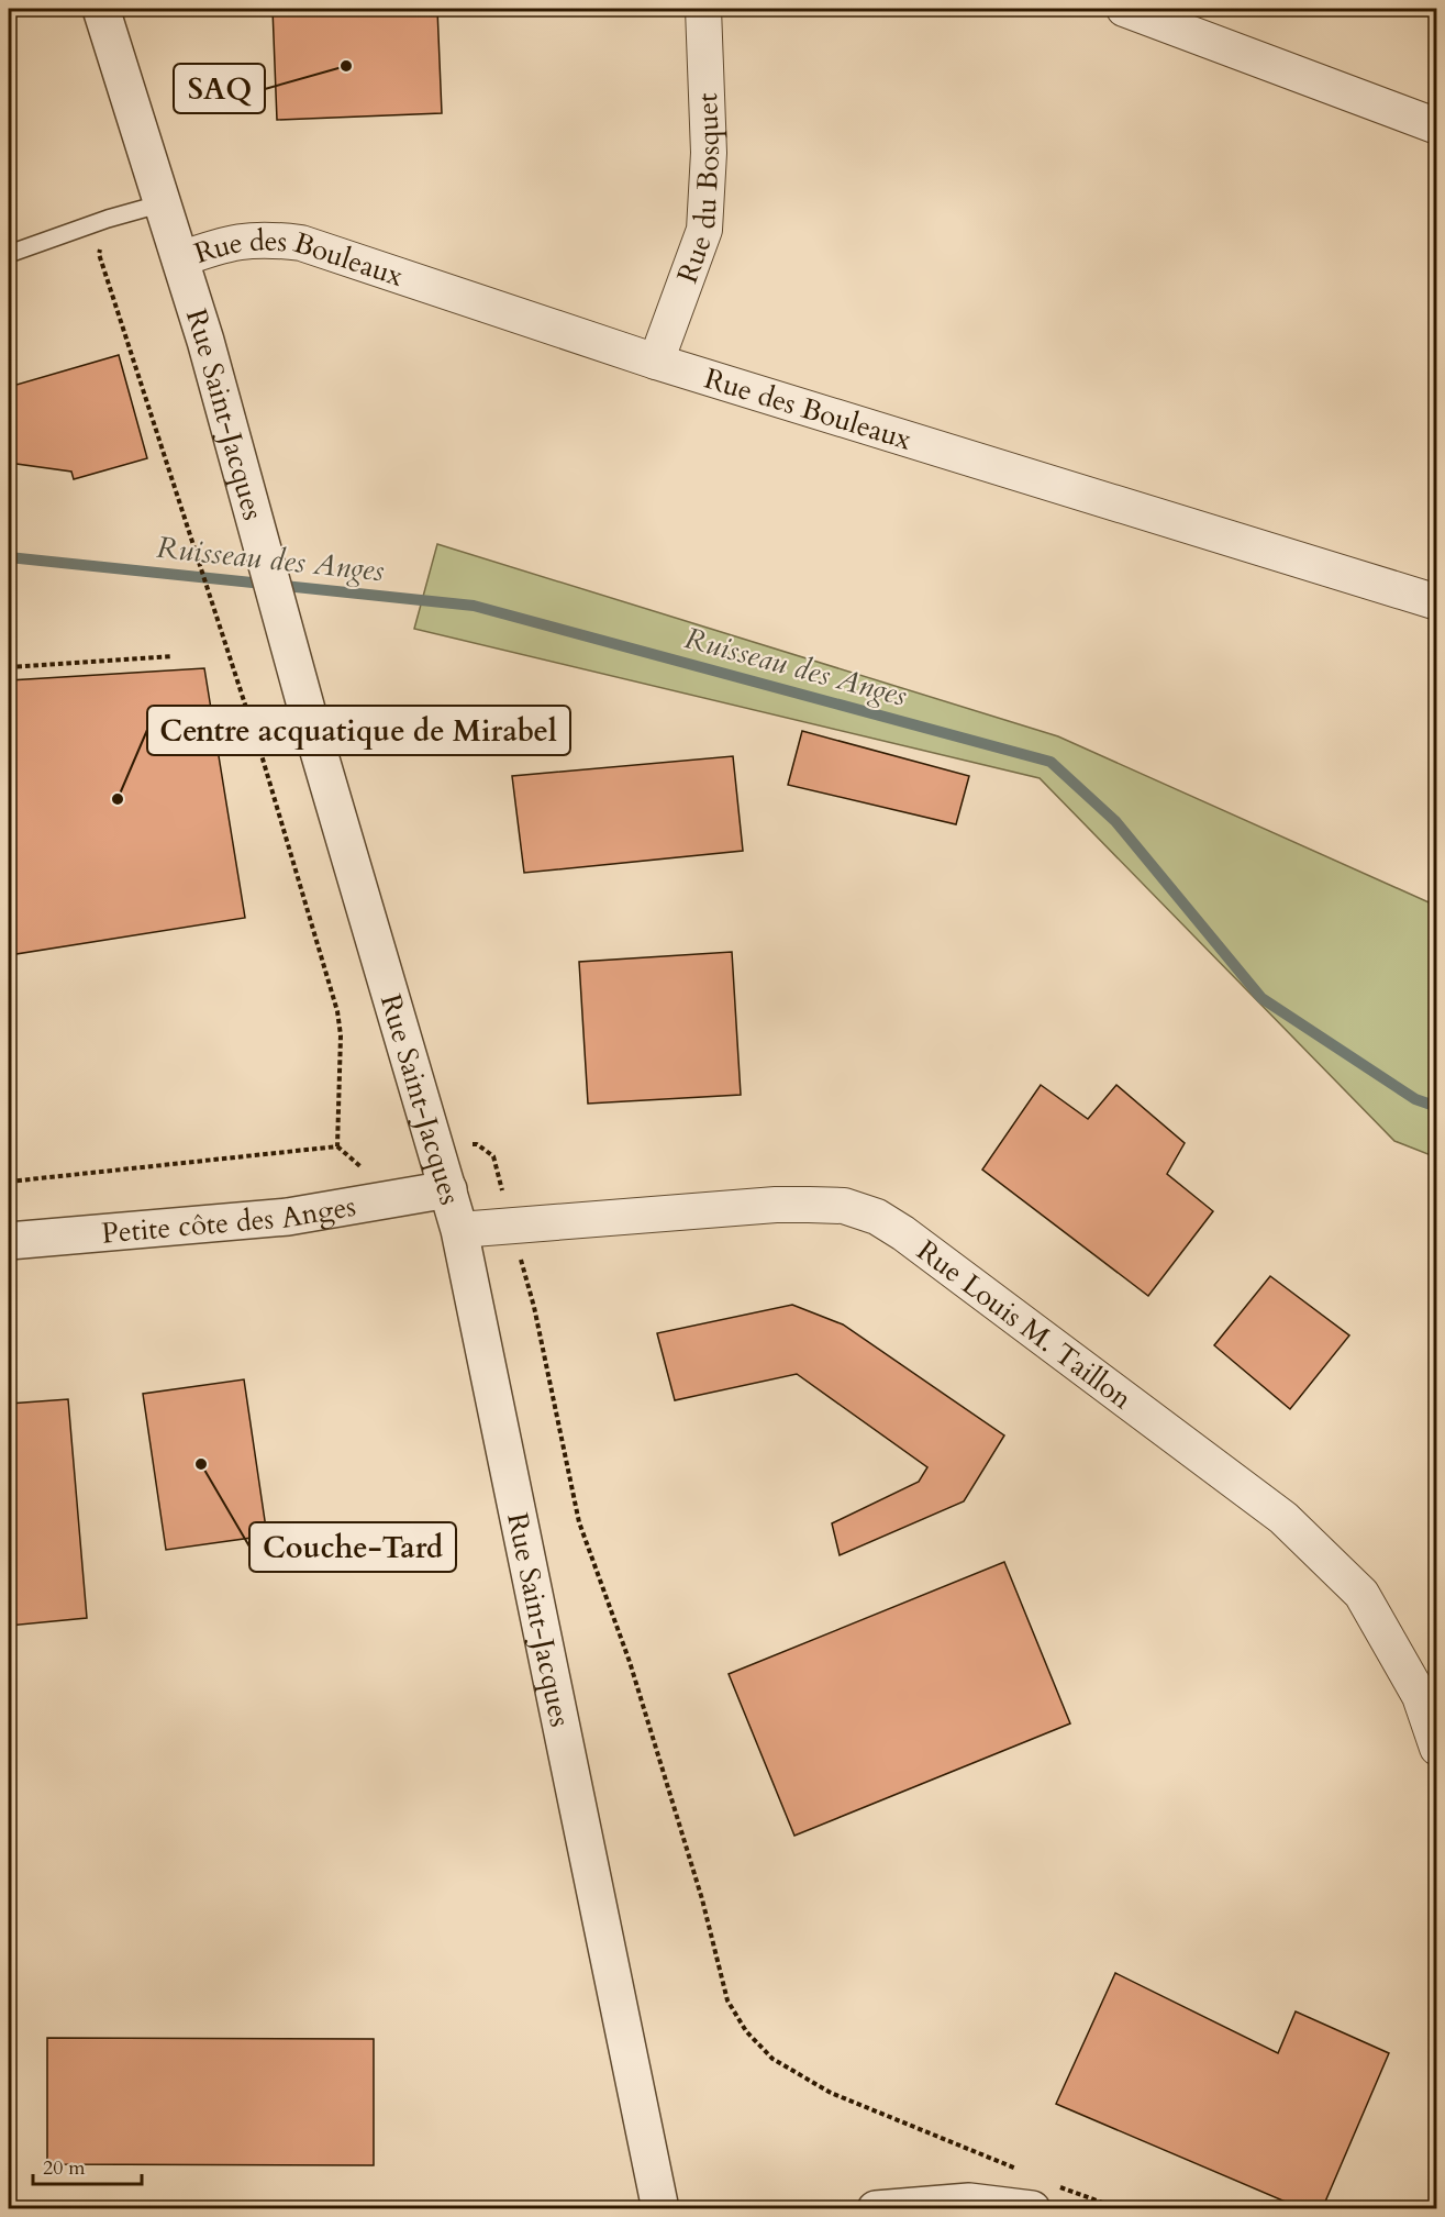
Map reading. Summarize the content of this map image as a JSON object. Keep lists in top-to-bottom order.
{
  "streets": {
    "street": [
      "Rue du Bosquet",
      "Rue des Bouleaux",
      "Rue Saint-Jacques",
      "Petite côte des Anges",
      "Rue Louis M. Taillon"
    ]
  },
  "crossings": [
    ["Rue du Bosquet", "Rue des Bouleaux"],
    ["Rue des Bouleaux", "Rue Saint-Jacques"],
    ["Rue Saint-Jacques", "Petite côte des Anges"],
    ["Rue Saint-Jacques", "Rue Louis M. Taillon"]
  ],
  "water": ["Ruisseau des Anges"],
  "places": ["SAQ", "Centre acquatique de Mirabel", "Couche-Tard"],
  "scale_bar": "20 m"
}
